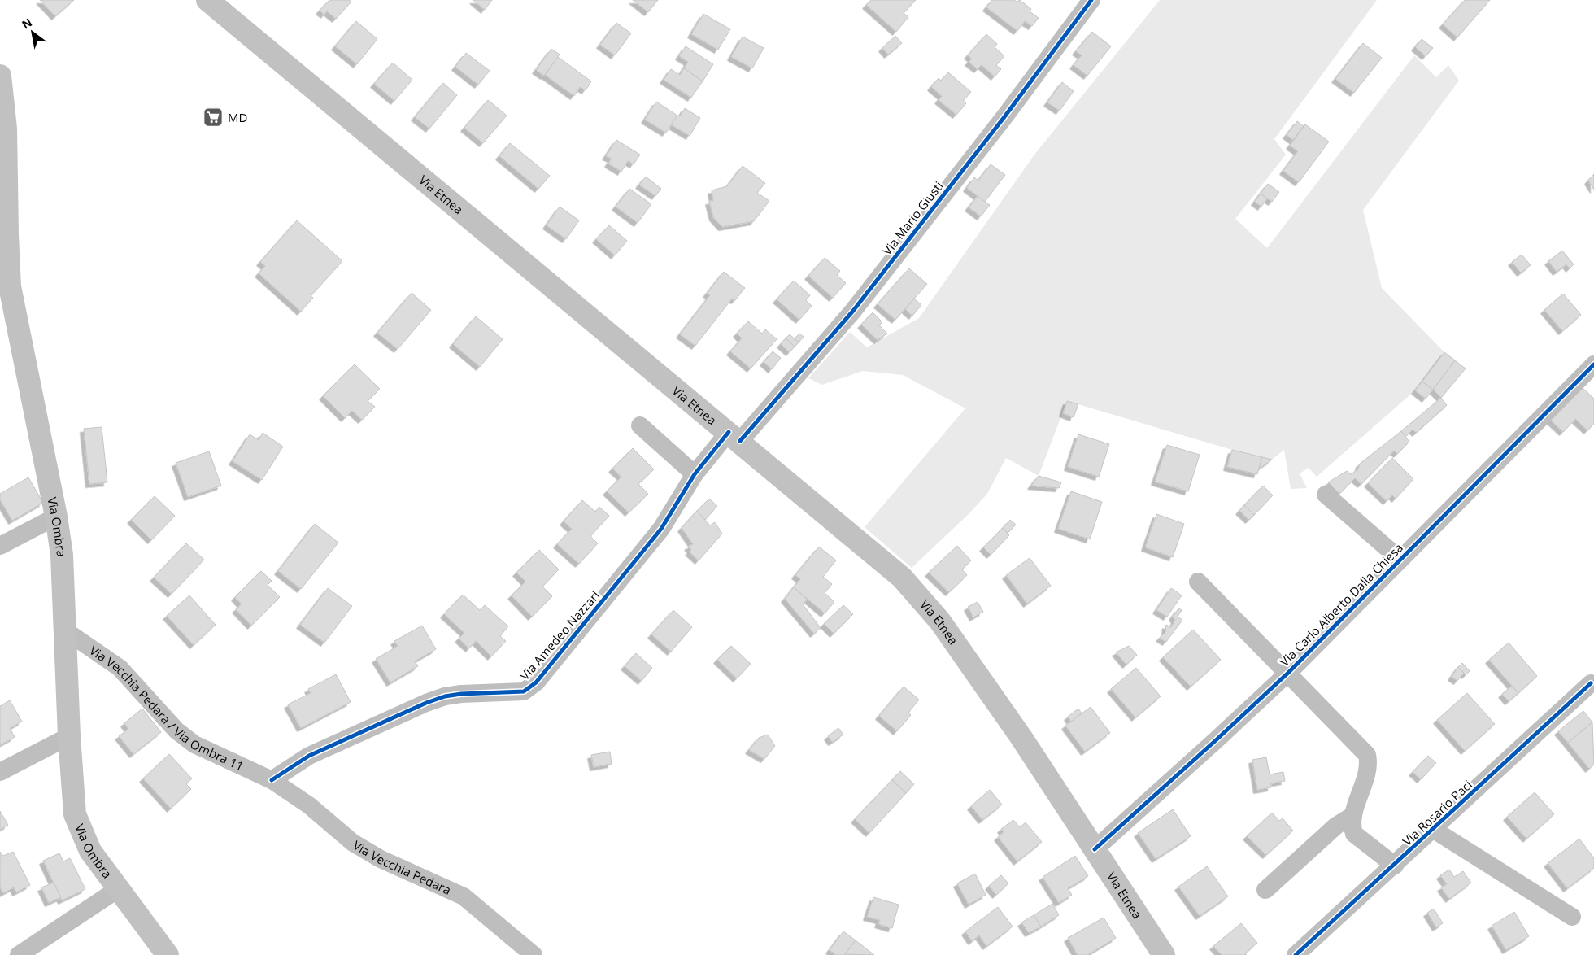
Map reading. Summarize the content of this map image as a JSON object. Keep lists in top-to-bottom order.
{
  "streets": {
    "main road": ["Via Etnea", "Via Ombra"],
    "street": [
      "Via Mario Giusti",
      "Via Carlo Alberto Dalla Chiesa",
      "Via Amedeo Nazzari",
      "Via Vecchia Pedara / Via Ombra 11",
      "Via Rosario Paci",
      "Via Vecchia Pedara"
    ]
  },
  "crossings": [
    ["Via Etnea", "Via Mario Giusti"],
    ["Via Etnea", "Via Carlo Alberto Dalla Chiesa"],
    ["Via Etnea", "Via Amedeo Nazzari"],
    ["Via Mario Giusti", "Via Amedeo Nazzari"],
    ["Via Ombra", "Via Vecchia Pedara / Via Ombra 11"],
    ["Via Amedeo Nazzari", "Via Vecchia Pedara / Via Ombra 11"],
    ["Via Amedeo Nazzari", "Via Vecchia Pedara"],
    ["Via Vecchia Pedara / Via Ombra 11", "Via Vecchia Pedara"]
  ],
  "places": {
    "supermarket": ["MD"]
  },
  "north": "top left"
}
